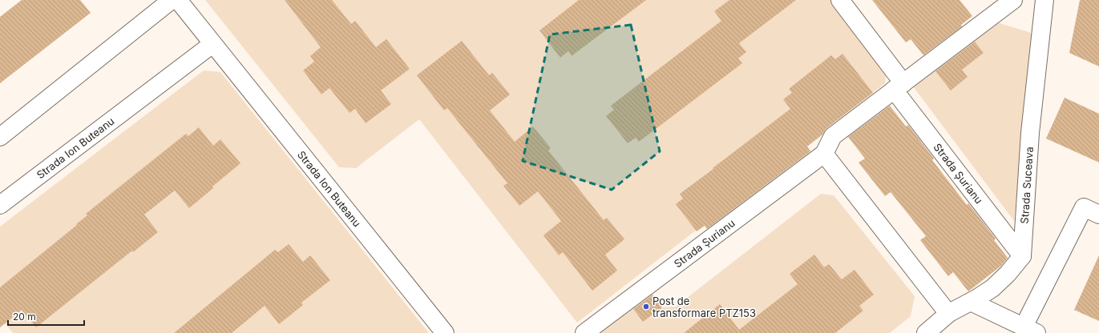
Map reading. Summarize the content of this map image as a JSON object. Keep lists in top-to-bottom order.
{
  "streets": {
    "street": ["Strada Ion Buteanu", "Strada Șurianu", "Strada Suceava"]
  },
  "crossings": [
    ["Strada Șurianu", "Strada Suceava"]
  ],
  "places": ["Post de transformare PTZ153"],
  "scale_bar": "20 m"
}
